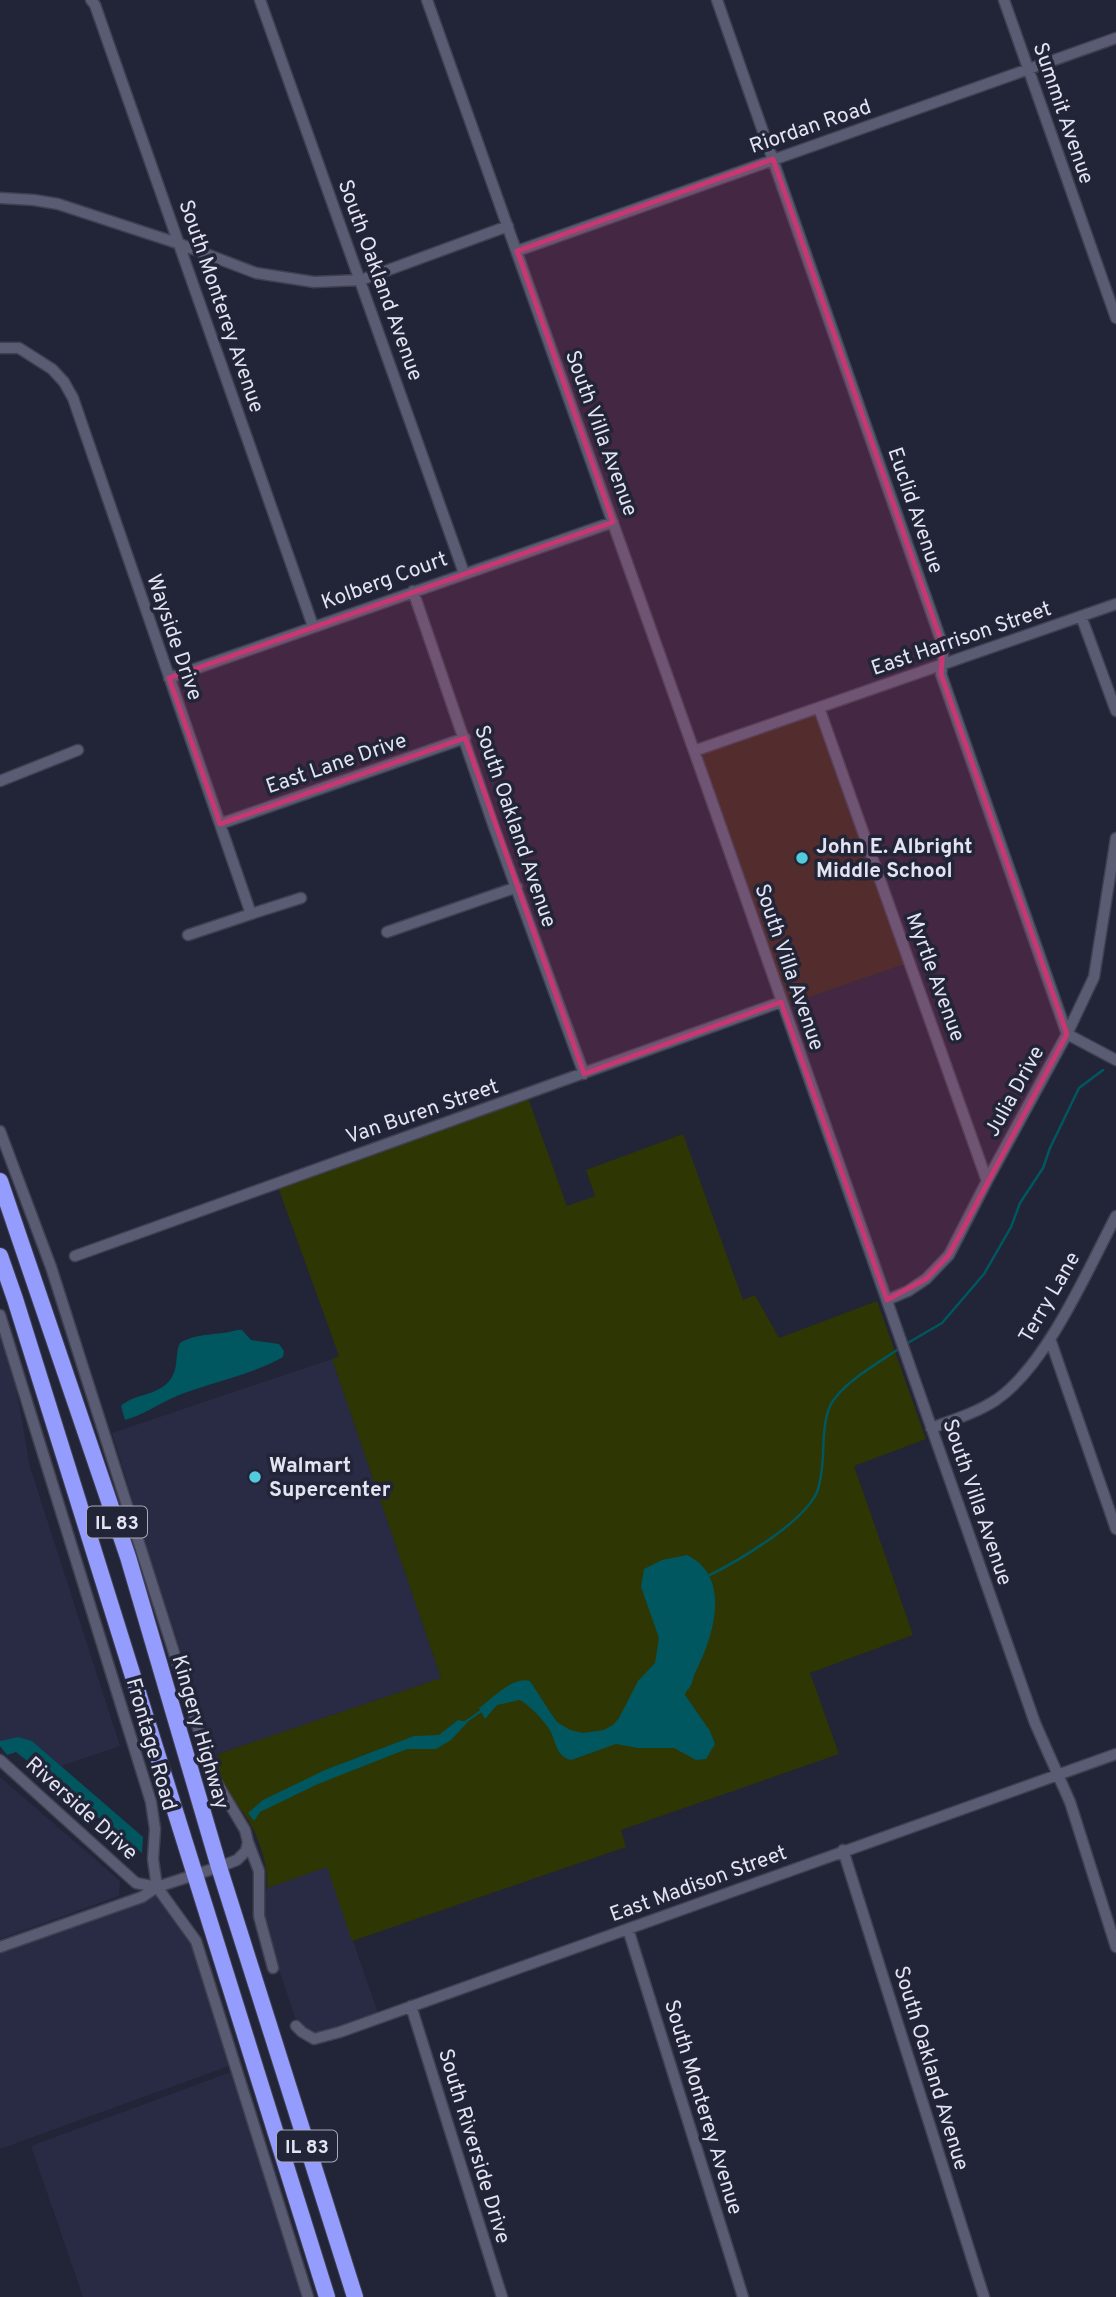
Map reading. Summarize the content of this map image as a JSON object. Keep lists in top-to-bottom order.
{
  "streets": {
    "highway": ["IL 83", "Kingery Highway"],
    "street": [
      "Summit Avenue",
      "Riordan Road",
      "South Oakland Avenue",
      "South Monterey Avenue",
      "South Villa Avenue",
      "Euclid Avenue",
      "Kolberg Court",
      "Wayside Drive",
      "East Harrison Street",
      "East Lane Drive",
      "Myrtle Avenue",
      "Julia Drive",
      "Van Buren Street",
      "Terry Lane",
      "Frontage Road",
      "Riverside Drive",
      "East Madison Street",
      "South Riverside Drive"
    ]
  },
  "crossings": [
    ["Summit Avenue", "Riordan Road"],
    ["Riordan Road", "South Villa Avenue"],
    ["Riordan Road", "Euclid Avenue"],
    ["South Oakland Avenue", "Kolberg Court"],
    ["South Oakland Avenue", "East Lane Drive"],
    ["South Oakland Avenue", "Van Buren Street"],
    ["South Oakland Avenue", "East Madison Street"],
    ["South Monterey Avenue", "Kolberg Court"],
    ["South Monterey Avenue", "East Madison Street"],
    ["South Villa Avenue", "Kolberg Court"],
    ["South Villa Avenue", "East Harrison Street"],
    ["South Villa Avenue", "Julia Drive"],
    ["South Villa Avenue", "Van Buren Street"],
    ["South Villa Avenue", "Terry Lane"],
    ["South Villa Avenue", "East Madison Street"],
    ["Euclid Avenue", "East Harrison Street"],
    ["Euclid Avenue", "Julia Drive"],
    ["Kolberg Court", "Wayside Drive"],
    ["Wayside Drive", "East Lane Drive"],
    ["East Harrison Street", "Myrtle Avenue"],
    ["Myrtle Avenue", "Julia Drive"],
    ["Frontage Road", "Riverside Drive"],
    ["East Madison Street", "South Riverside Drive"]
  ],
  "places": ["John E. Albright Middle School", "Walmart Supercenter"]
}
